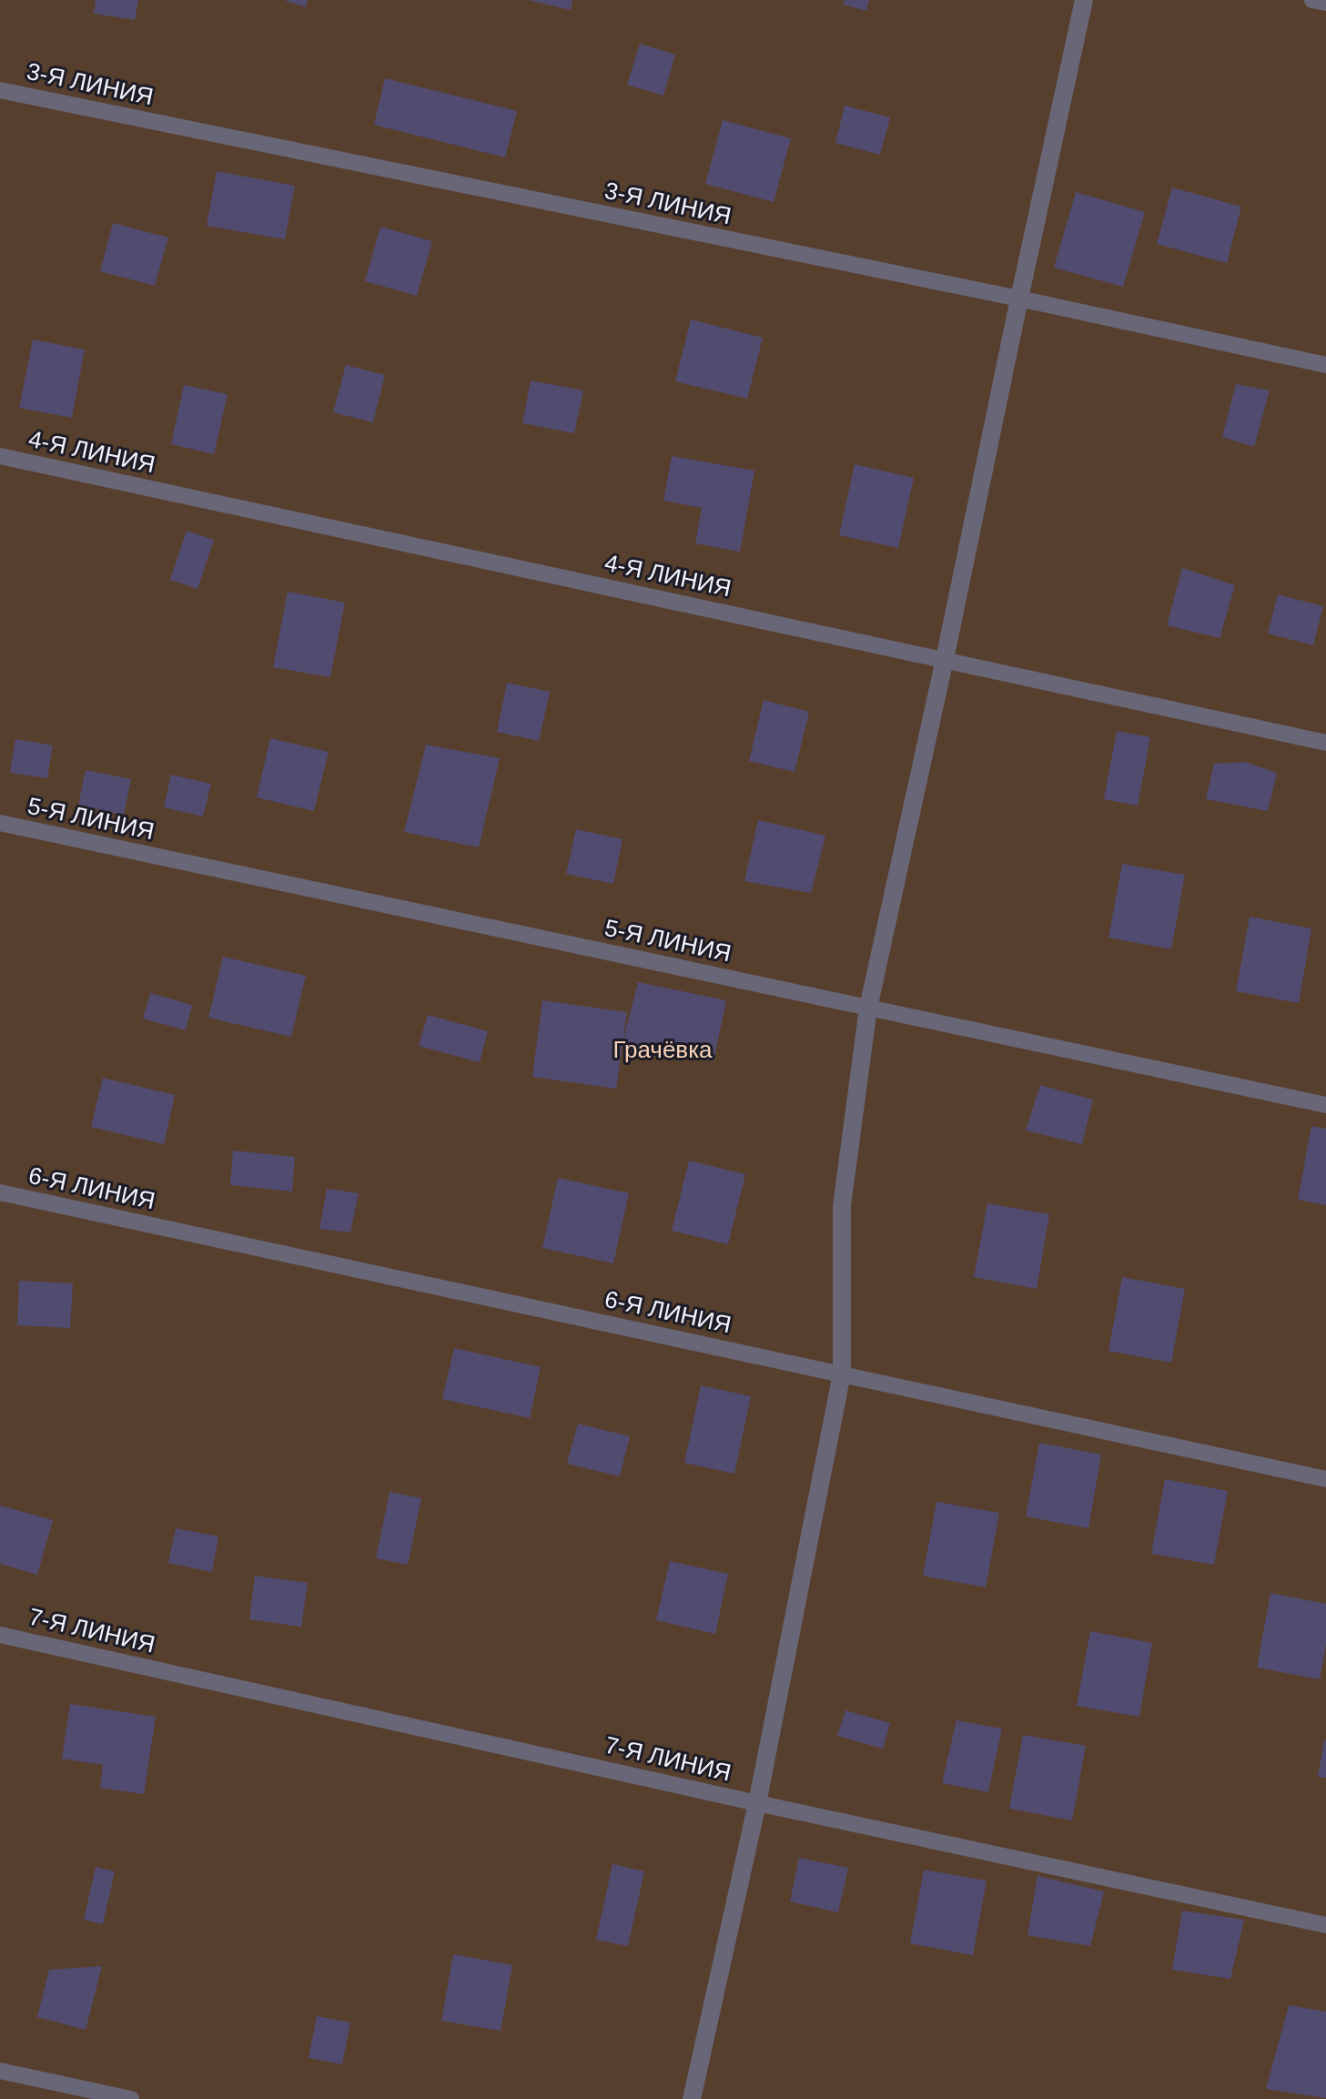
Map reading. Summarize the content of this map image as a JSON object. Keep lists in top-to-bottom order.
{
  "streets": {
    "lane": [
      "3-Я ЛИНИЯ",
      "4-Я ЛИНИЯ",
      "5-Я ЛИНИЯ",
      "6-Я ЛИНИЯ",
      "7-Я ЛИНИЯ"
    ]
  },
  "parks": ["Грачёвка"]
}
